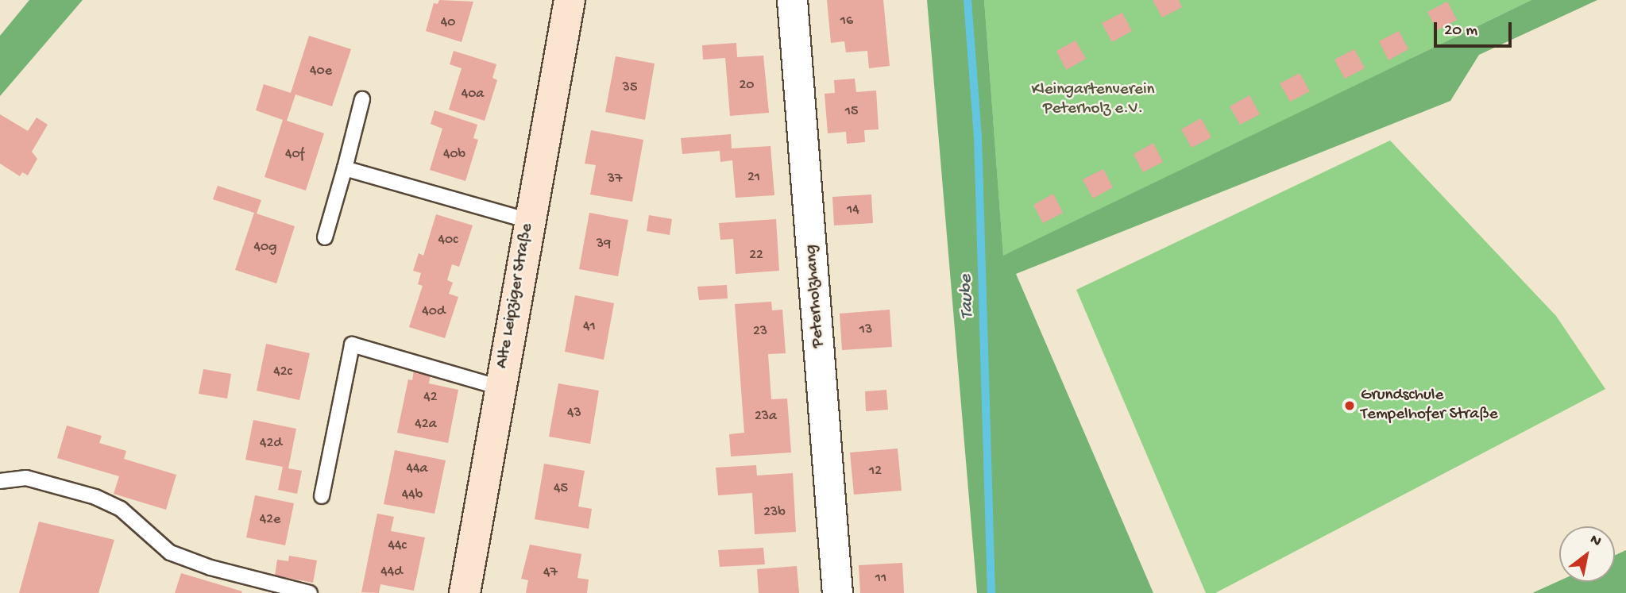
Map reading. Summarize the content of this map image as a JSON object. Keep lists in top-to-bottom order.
{
  "streets": {
    "street": ["Alte Leipziger Straße", "Peterholzhang"]
  },
  "water": ["Taube"],
  "parks": ["Kleingartenverein Peterholz e.V."],
  "places": ["Grundschule Tempelhofer Straße"],
  "house_numbers": [
    "16",
    "40",
    "40e",
    "20",
    "35",
    "40a",
    "15",
    "40f",
    "40b",
    "21",
    "37",
    "14",
    "40c",
    "39",
    "40g",
    "22",
    "40d",
    "41",
    "13",
    "23",
    "42c",
    "42",
    "43",
    "23a",
    "42a",
    "42d",
    "44a",
    "12",
    "45",
    "44b",
    "23b",
    "42e",
    "44c",
    "44d",
    "47",
    "11"
  ],
  "scale_bar": "20 m",
  "north": "top right"
}
